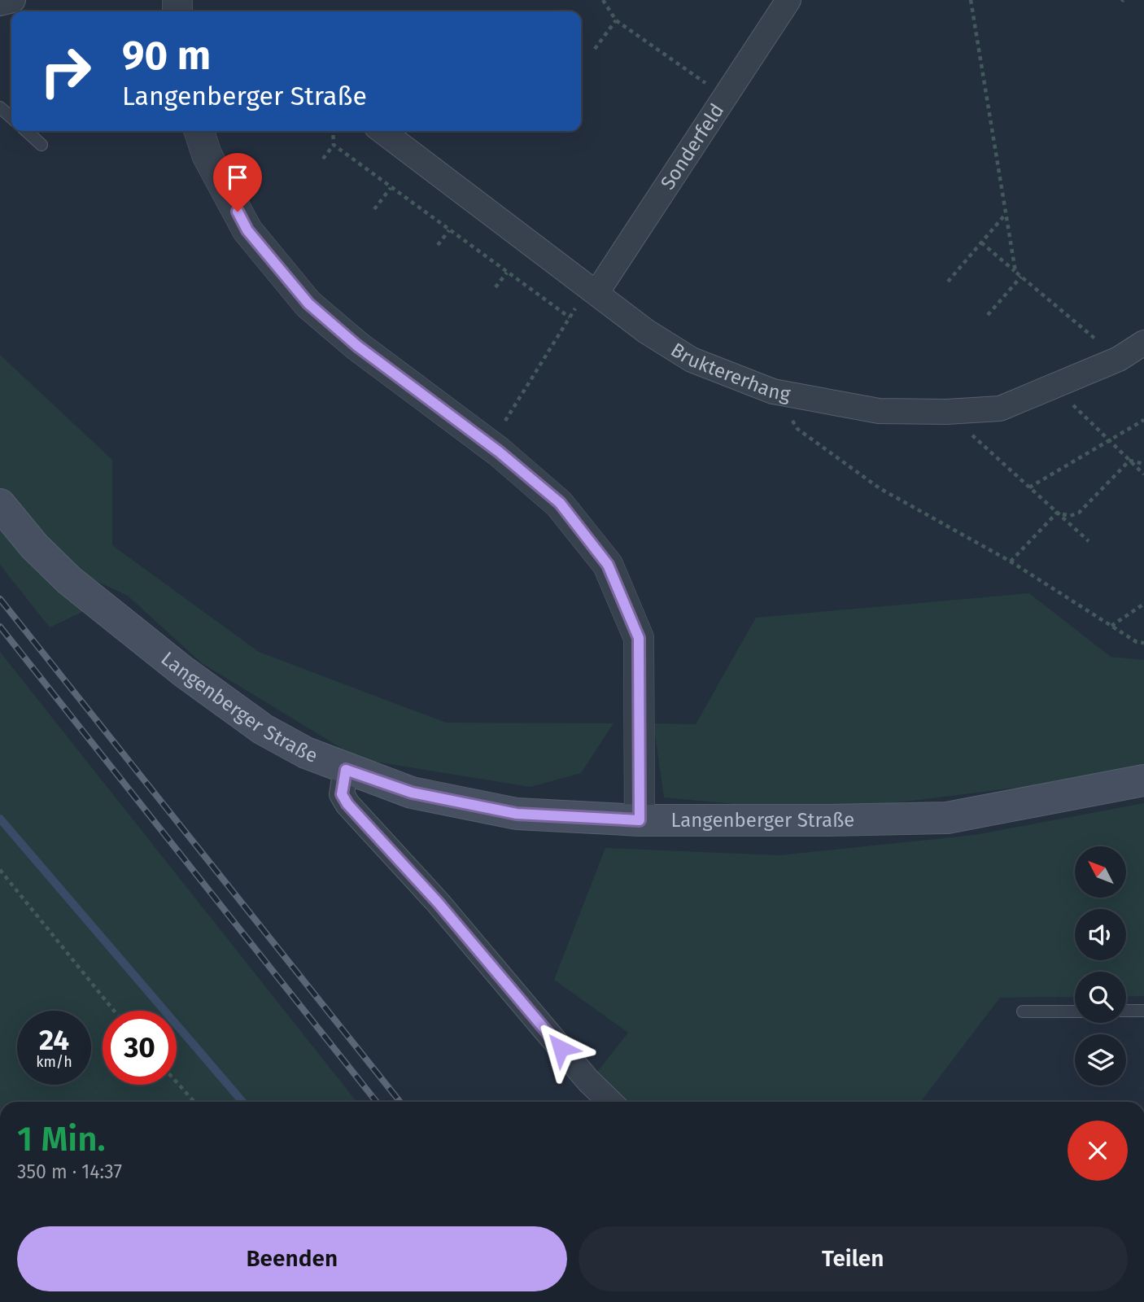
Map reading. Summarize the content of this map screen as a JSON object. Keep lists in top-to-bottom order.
{
  "streets": {
    "main road": ["Langenberger Straße"],
    "street": ["Sonderfeld", "Bruktererhang"]
  },
  "crossings": [
    ["Sonderfeld", "Bruktererhang"]
  ],
  "north": "top left",
  "page": {
    "turn": ["90 m", "Langenberger Straße"],
    "speed": "24 km/h",
    "limit": "30",
    "heading": ["1 Min.", "350 m · 14:37"],
    "buttons": ["Beenden", "Teilen"]
  }
}
